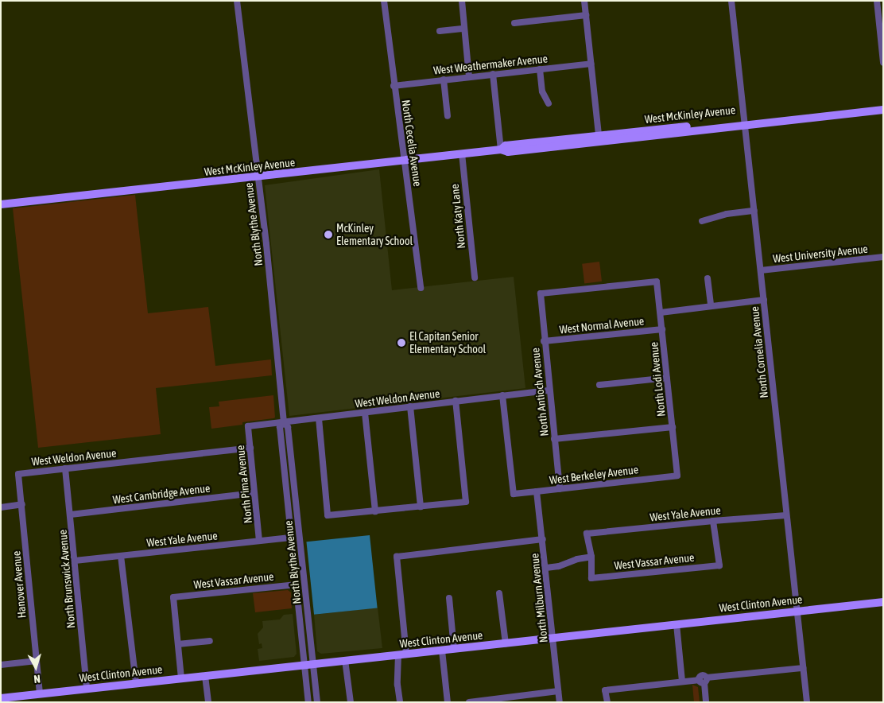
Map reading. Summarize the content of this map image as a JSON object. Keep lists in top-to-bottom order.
{
  "streets": {
    "main road": ["West McKinley Avenue", "West Clinton Avenue"],
    "street": [
      "West Weathermaker Avenue",
      "North Cecelia Avenue",
      "North Katy Lane",
      "North Blythe Avenue",
      "West University Avenue",
      "West Normal Avenue",
      "North Cornelia Avenue",
      "North Lodi Avenue",
      "North Antioch Avenue",
      "West Weldon Avenue",
      "West Berkeley Avenue",
      "North Pima Avenue",
      "West Cambridge Avenue",
      "West Yale Avenue",
      "West Vassar Avenue",
      "North Brunswick Avenue",
      "Hanover Avenue",
      "North Milburn Avenue"
    ]
  },
  "crossings": [
    ["West Weathermaker Avenue", "North Cecelia Avenue"],
    ["West McKinley Avenue", "North Cecelia Avenue"],
    ["West McKinley Avenue", "North Katy Lane"],
    ["West McKinley Avenue", "North Blythe Avenue"],
    ["West McKinley Avenue", "North Cornelia Avenue"],
    ["North Blythe Avenue", "West Weldon Avenue"],
    ["North Blythe Avenue", "West Yale Avenue"],
    ["North Blythe Avenue", "West Vassar Avenue"],
    ["North Blythe Avenue", "West Clinton Avenue"],
    ["West University Avenue", "North Cornelia Avenue"],
    ["West Normal Avenue", "North Lodi Avenue"],
    ["West Normal Avenue", "North Antioch Avenue"],
    ["North Cornelia Avenue", "West Yale Avenue"],
    ["North Cornelia Avenue", "West Clinton Avenue"],
    ["North Lodi Avenue", "North Antioch Avenue"],
    ["North Lodi Avenue", "West Berkeley Avenue"],
    ["North Antioch Avenue", "West Weldon Avenue"],
    ["North Antioch Avenue", "West Berkeley Avenue"],
    ["West Weldon Avenue", "West Berkeley Avenue"],
    ["West Weldon Avenue", "North Pima Avenue"],
    ["West Weldon Avenue", "North Brunswick Avenue"],
    ["West Weldon Avenue", "Hanover Avenue"],
    ["West Berkeley Avenue", "North Milburn Avenue"],
    ["North Pima Avenue", "West Cambridge Avenue"],
    ["North Pima Avenue", "West Yale Avenue"],
    ["West Cambridge Avenue", "North Brunswick Avenue"],
    ["West Yale Avenue", "West Vassar Avenue"],
    ["West Yale Avenue", "North Brunswick Avenue"],
    ["North Brunswick Avenue", "West Clinton Avenue"],
    ["Hanover Avenue", "West Clinton Avenue"],
    ["North Milburn Avenue", "West Clinton Avenue"]
  ],
  "places": ["McKinley Elementary School", "El Capitan Senior Elementary School"],
  "north": "bottom"
}
